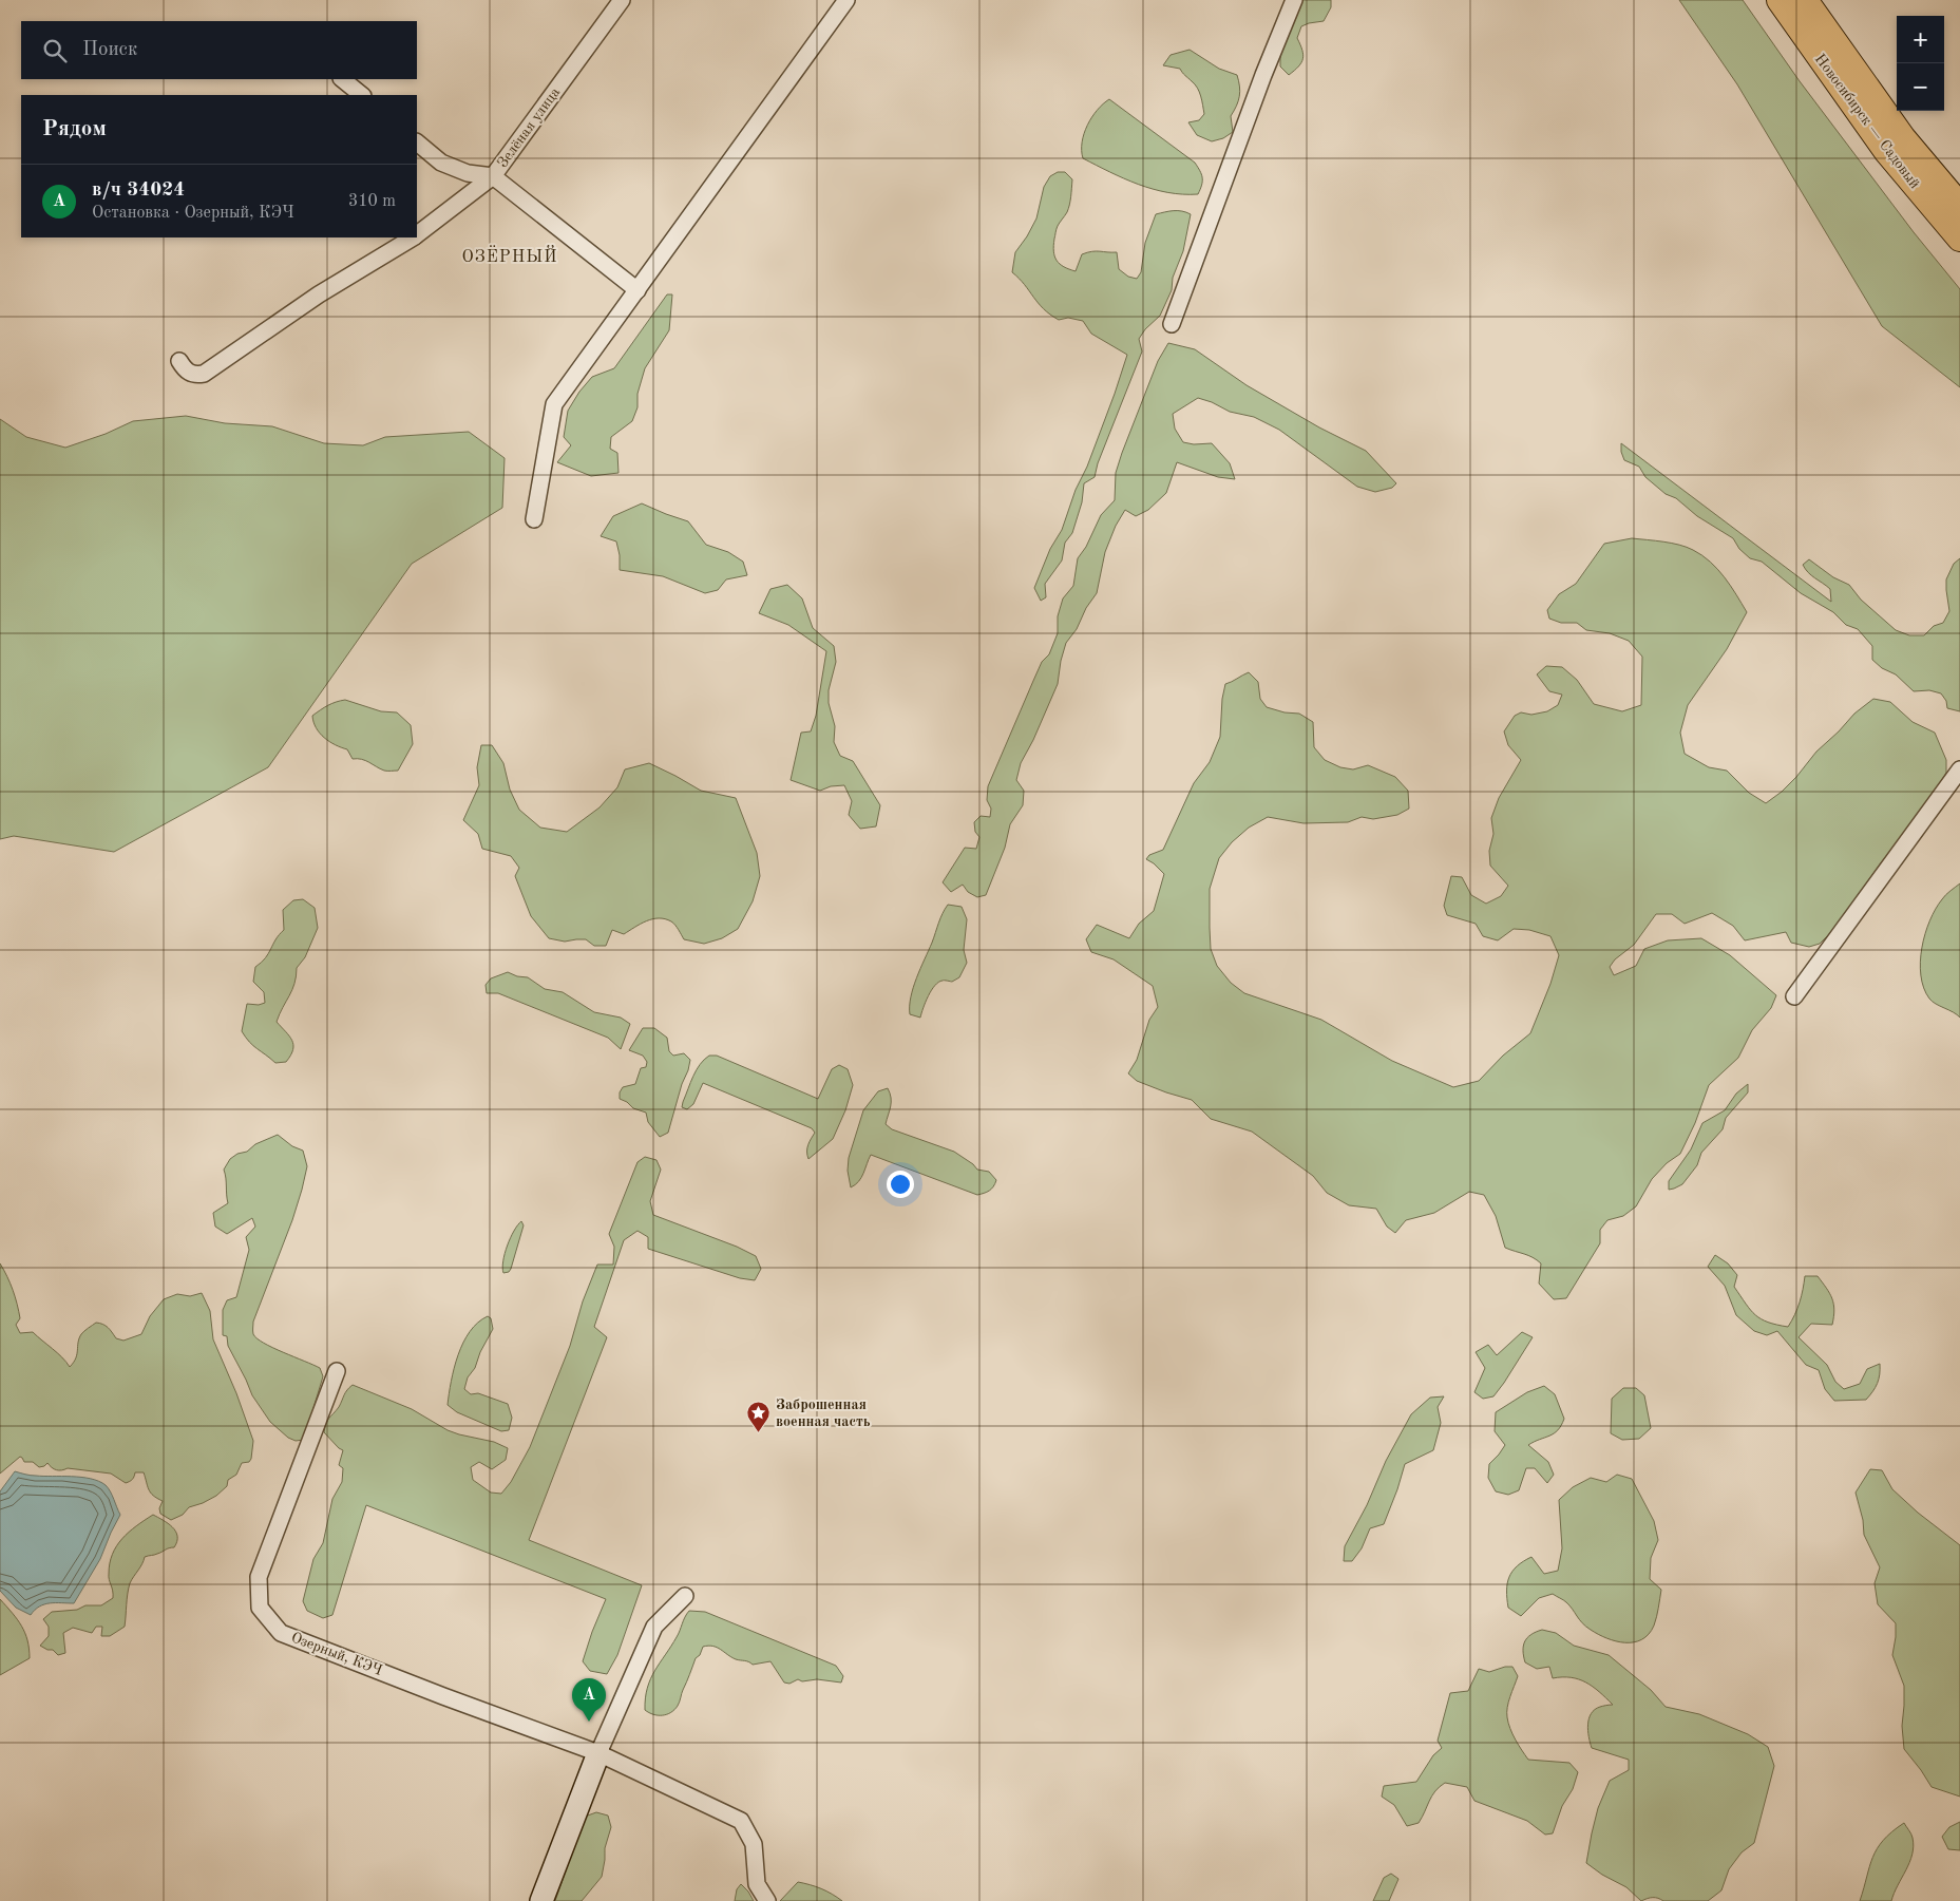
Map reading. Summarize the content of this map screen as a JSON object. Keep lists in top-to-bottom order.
{
  "streets": {
    "main road": ["Новосибирск — Садовый"],
    "street": ["Зелёная улица", "Озерный, КЭЧ"]
  },
  "districts": ["ОЗЁРНЫЙ"],
  "places": {
    "place": ["Заброшенная военная часть"]
  },
  "page": {
    "map_buttons": ["+", "−"],
    "search": "Поиск",
    "heading": "Рядом",
    "list": [
      {
        "mark": "A",
        "name": "в/ч 34024",
        "note": "Остановка · Озерный, КЭЧ",
        "value": "310 m"
      }
    ],
    "pins": "A"
  }
}
